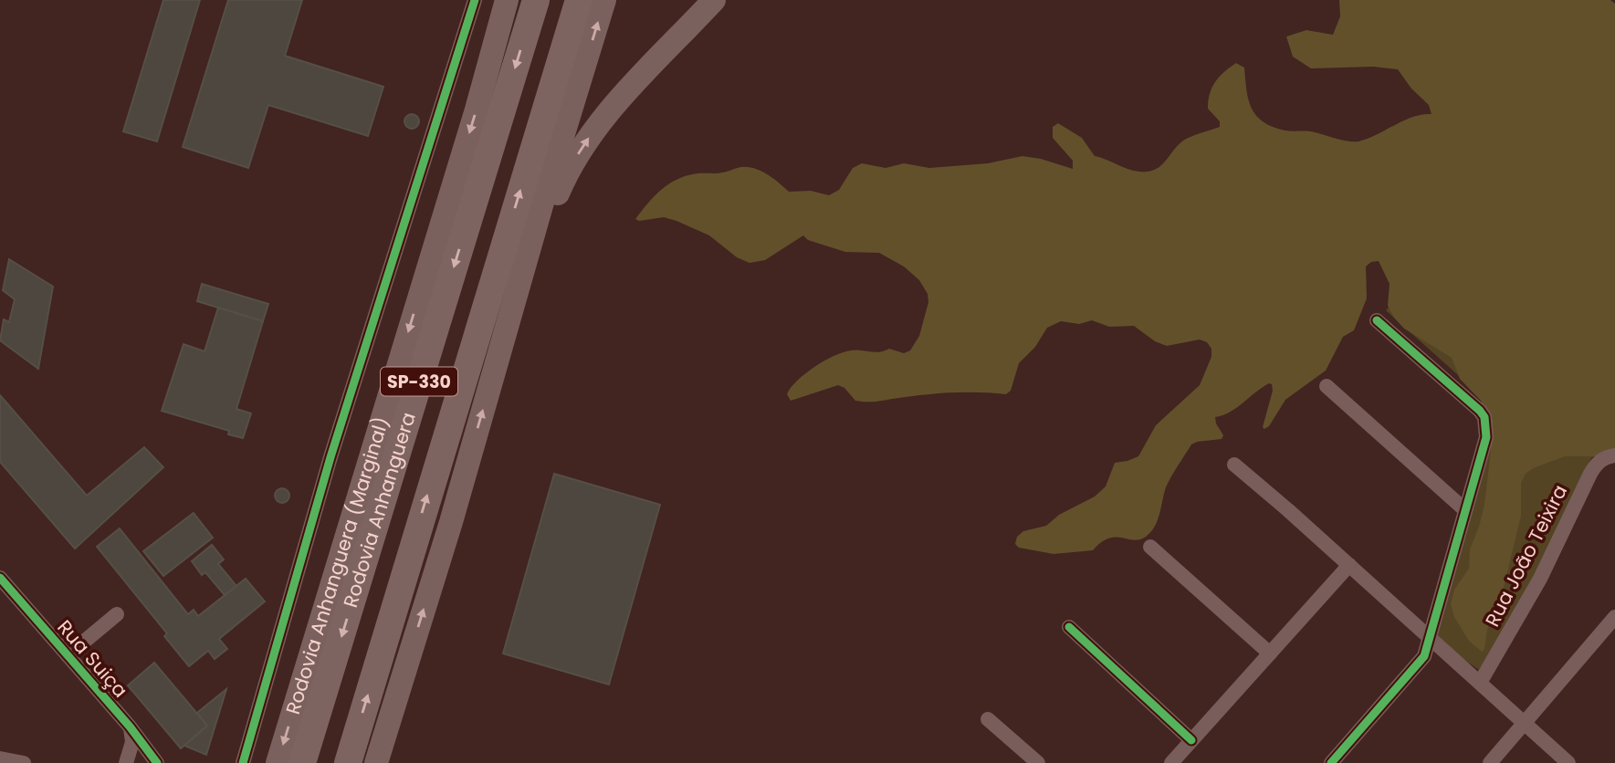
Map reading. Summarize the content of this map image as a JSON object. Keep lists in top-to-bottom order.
{
  "streets": {
    "highway": ["SP-330", "Rodovia Anhanguera", "Rodovia Anhanguera (Marginal)"],
    "street": ["Rua João Teixira", "Rua Suiça"]
  }
}
